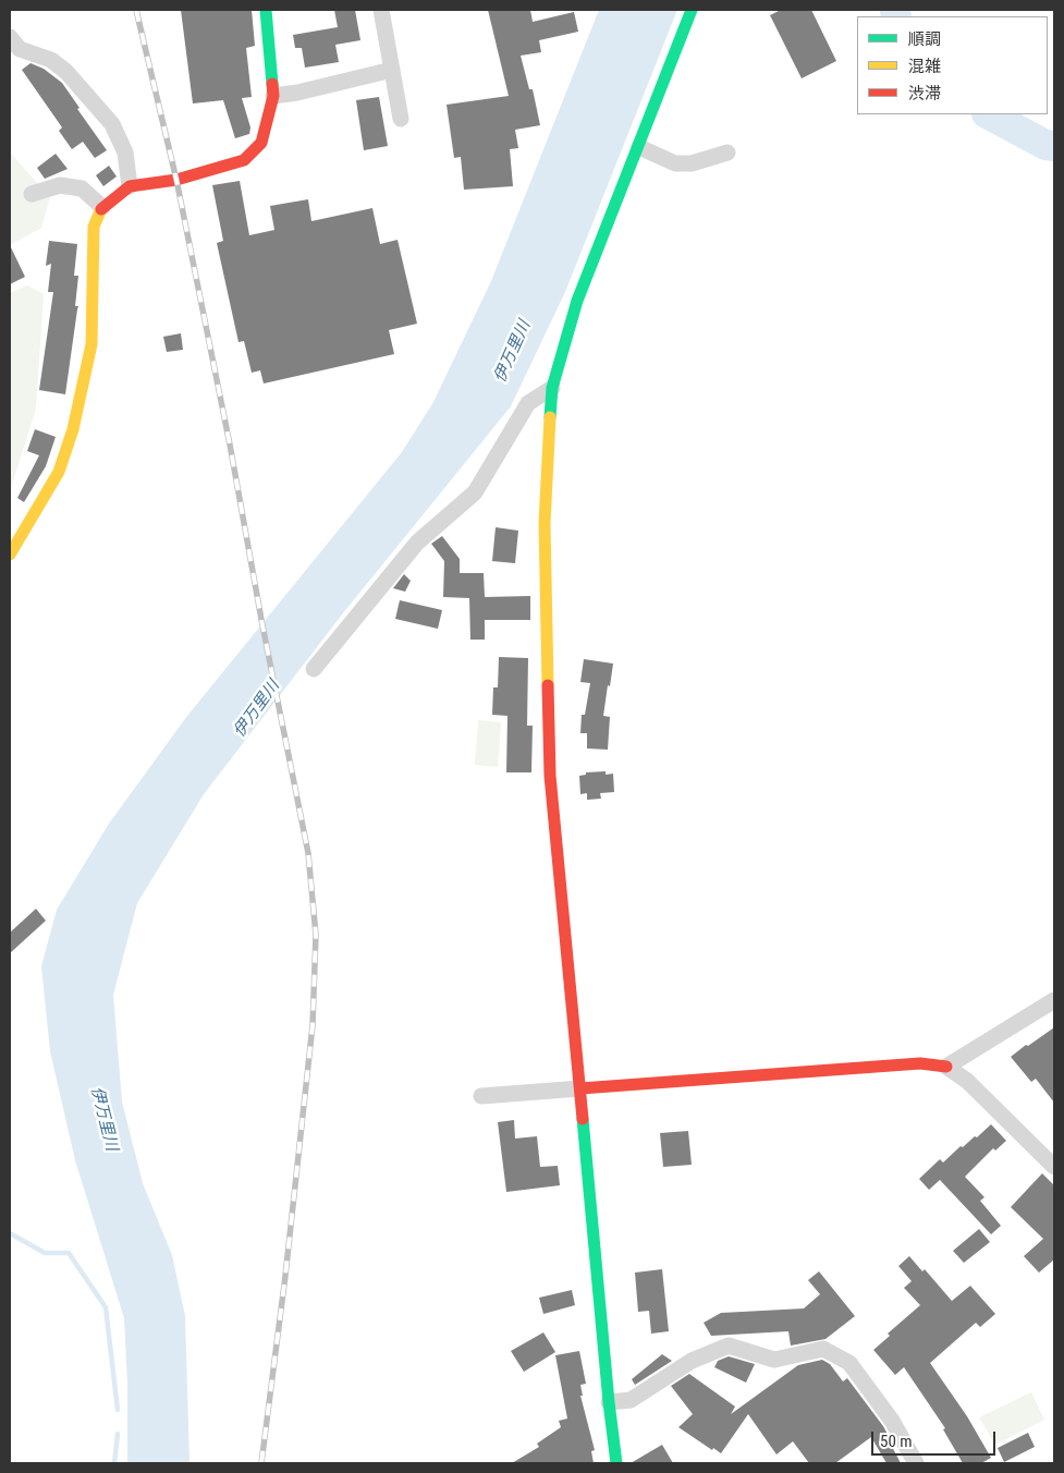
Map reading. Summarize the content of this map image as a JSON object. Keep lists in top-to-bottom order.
{
  "water": ["伊万里川"],
  "legend": ["順調", "混雑", "渋滞"],
  "scale_bar": "50 m"
}
